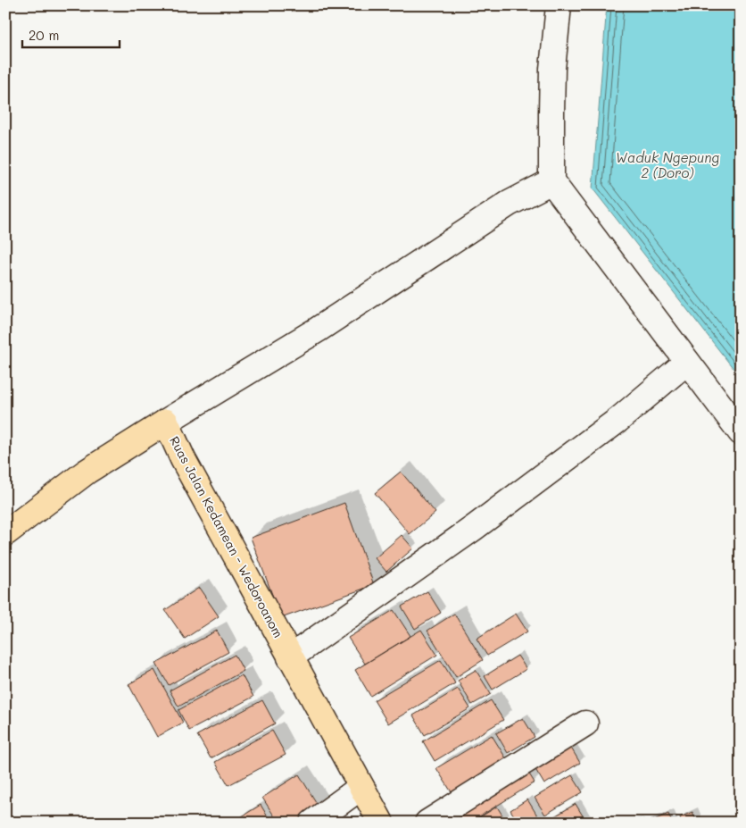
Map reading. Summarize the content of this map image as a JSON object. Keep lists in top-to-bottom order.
{
  "streets": {
    "main road": ["Ruas Jalan Kedamean - Wedoroanom"]
  },
  "water": ["Waduk Ngepung 2 (Doro)"],
  "scale_bar": "20 m"
}
